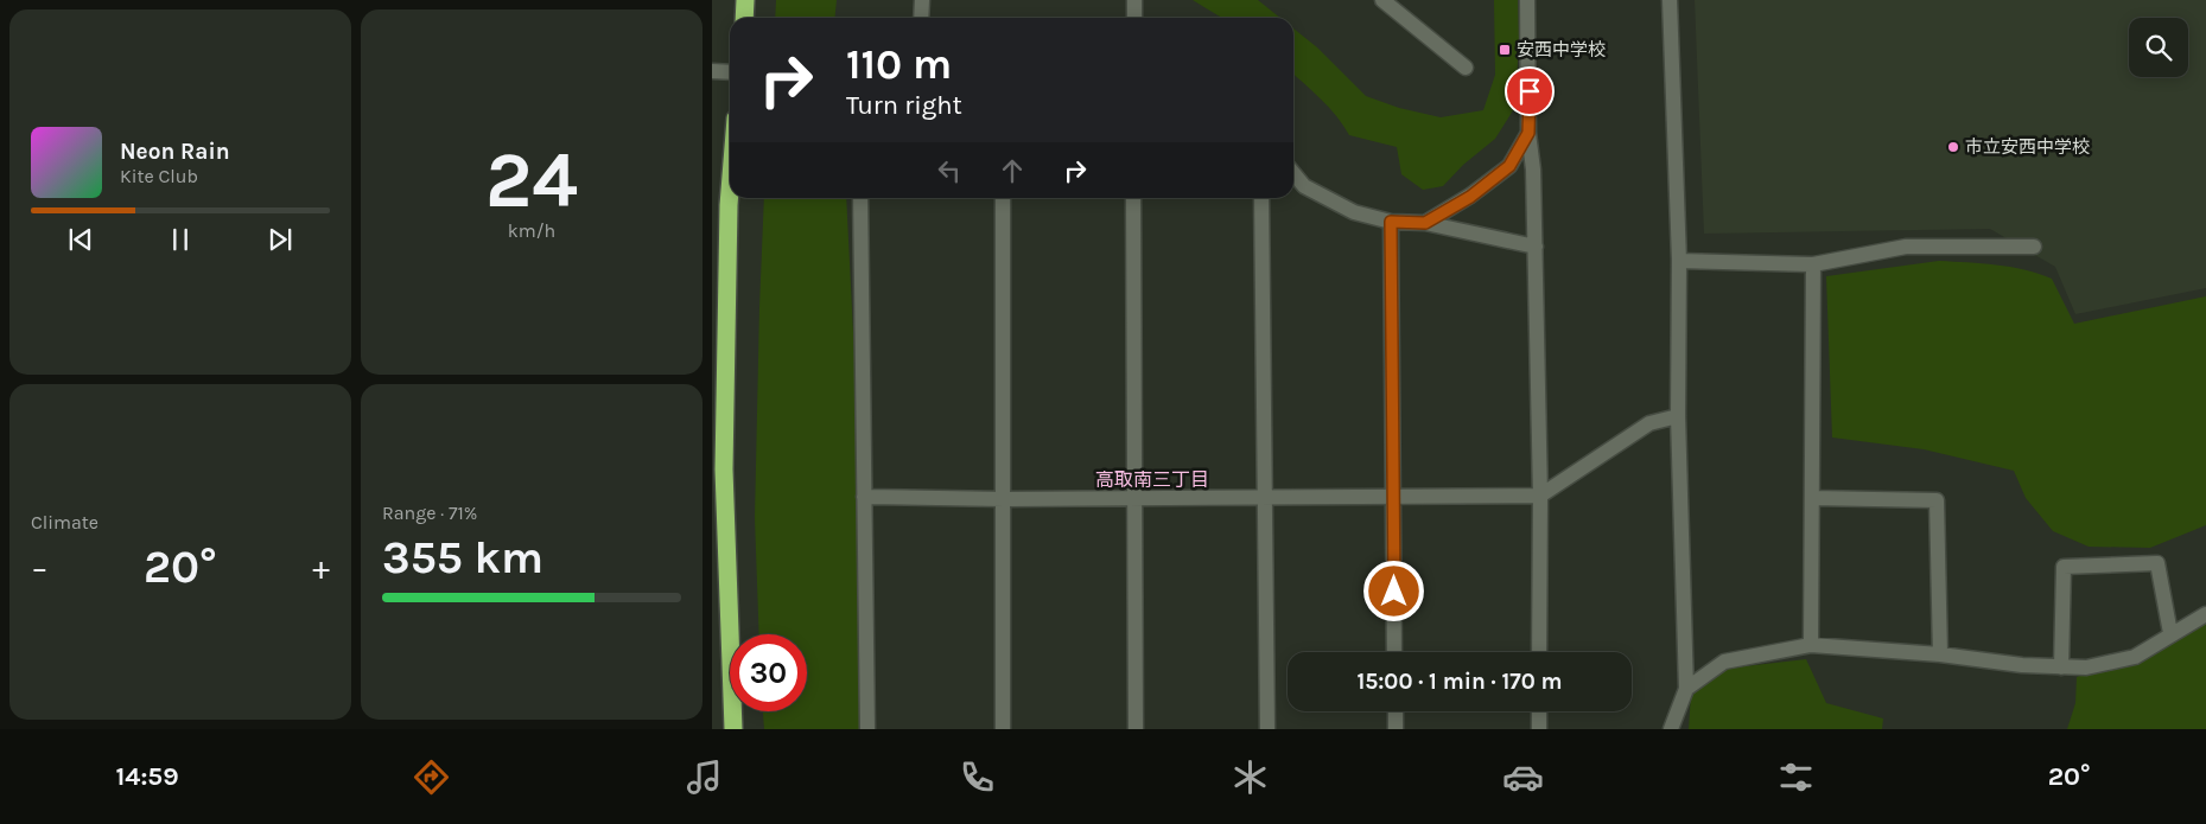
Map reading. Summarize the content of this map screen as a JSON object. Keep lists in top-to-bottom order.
{
  "districts": ["高取南三丁目"],
  "places": {
    "transit": ["安西中学校"],
    "other": ["市立安西中学校"]
  },
  "page": {
    "tile": [
      ["24", "km/h"],
      "Climate",
      ["Range · 71%", "355 km"]
    ],
    "turn": ["110 m", "Turn right"],
    "song": ["Neon Rain", "Kite Club"],
    "heat": ["−", "20°", "+"],
    "limit": "30",
    "trip": "15:00 · 1 min · 170 m",
    "tabs": ["14:59", "20°"]
  }
}
